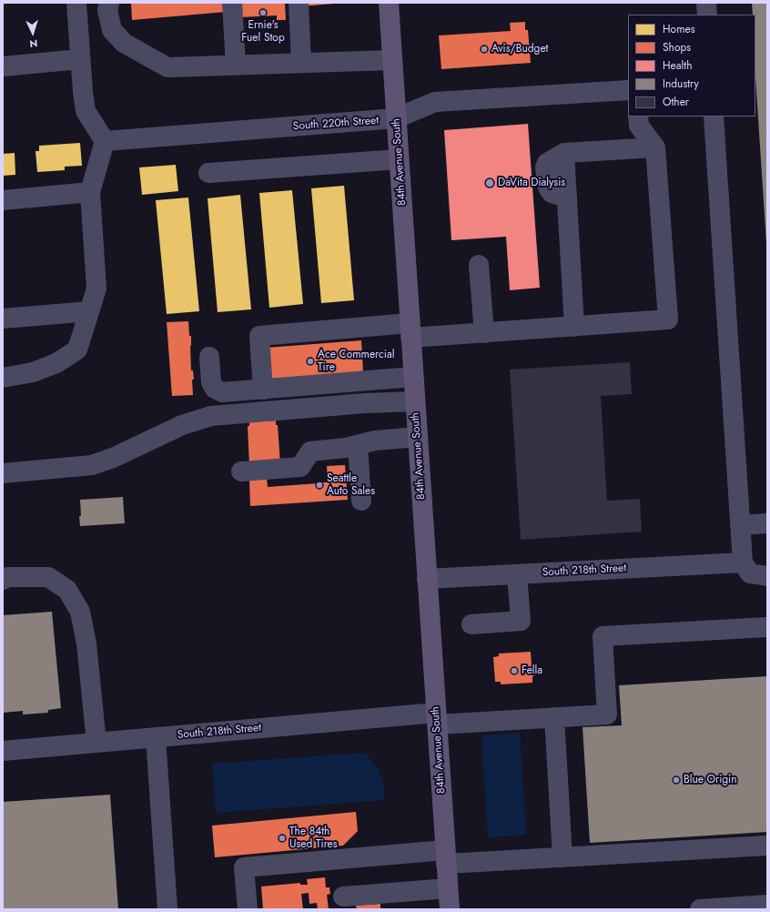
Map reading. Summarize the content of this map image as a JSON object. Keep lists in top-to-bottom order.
{
  "streets": {
    "main road": ["84th Avenue South"],
    "street": ["South 220th Street", "South 218th Street"]
  },
  "crossings": [
    ["South 220th Street", "84th Avenue South"],
    ["84th Avenue South", "South 218th Street"]
  ],
  "places": [
    "Ernie's Fuel Stop",
    "Avis/Budget",
    "DaVita Dialysis",
    "Ace Commercial Tire",
    "Seattle Auto Sales",
    "Fella",
    "Blue Origin",
    "The 84th Used Tires"
  ],
  "legend": [
    "Homes",
    "Shops",
    "Health",
    "Industry",
    "Other"
  ],
  "north": "bottom"
}
